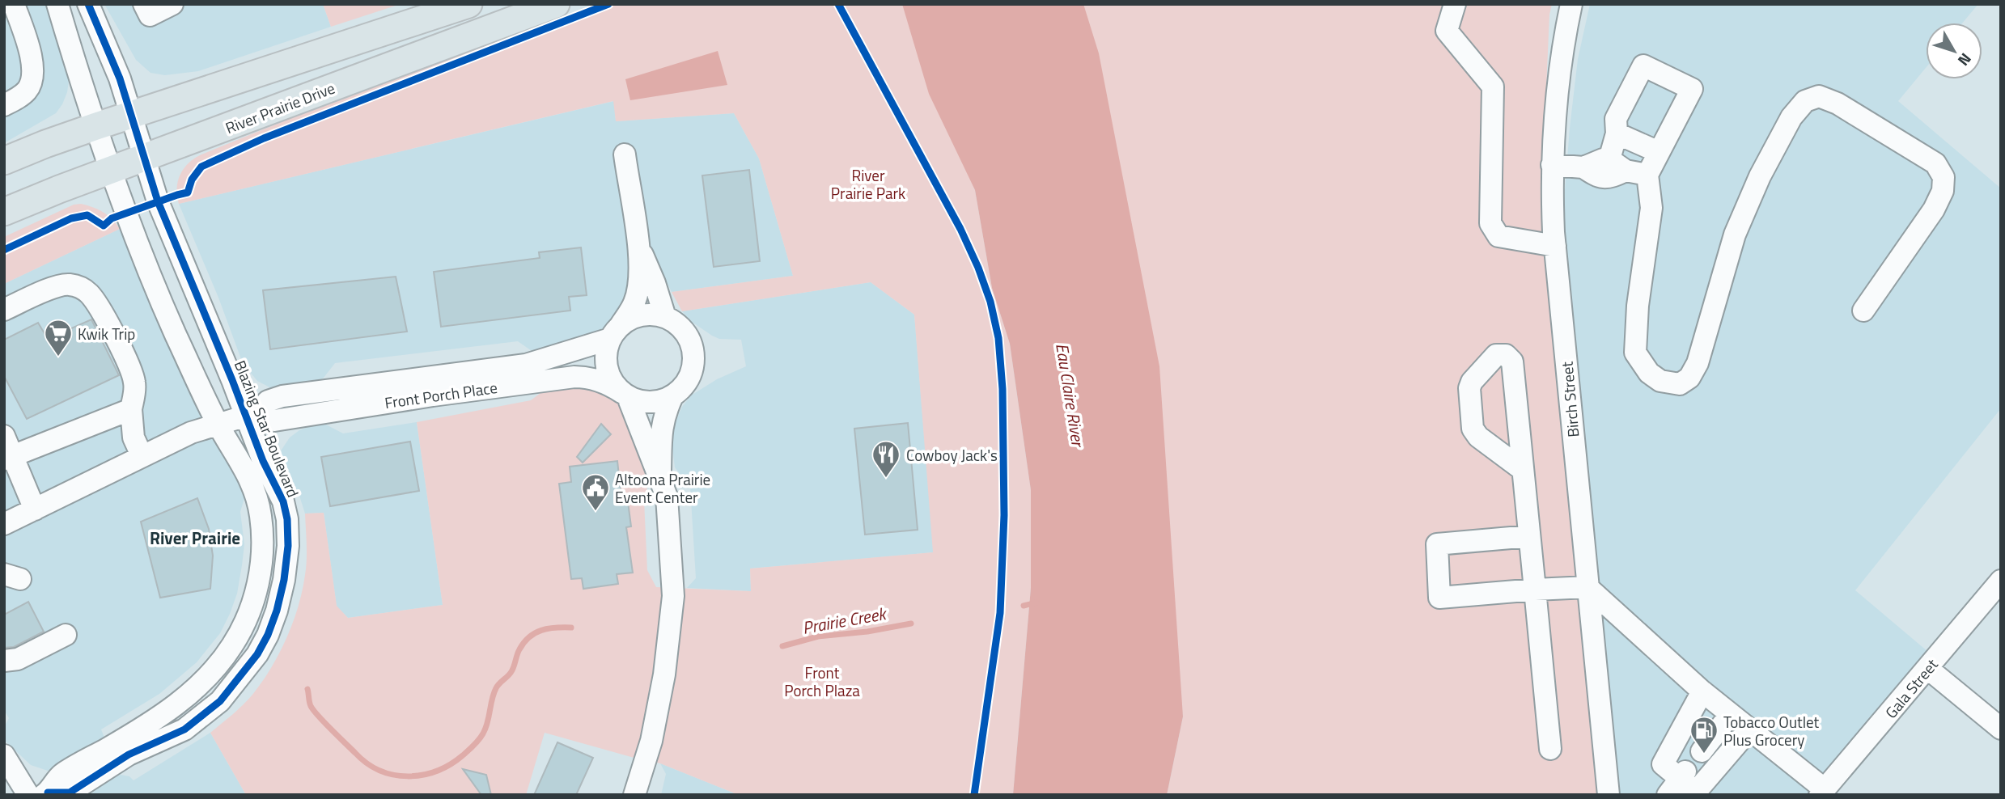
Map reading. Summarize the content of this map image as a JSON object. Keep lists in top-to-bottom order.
{
  "streets": {
    "main road": ["River Prairie Drive"],
    "street": [
      "Front Porch Place",
      "Birch Street",
      "Blazing Star Boulevard",
      "Gala Street"
    ]
  },
  "crossings": [
    ["River Prairie Drive", "Blazing Star Boulevard"],
    ["Front Porch Place", "Blazing Star Boulevard"]
  ],
  "districts": ["River Prairie"],
  "water": ["Eau Claire River", "Prairie Creek"],
  "parks": ["River Prairie Park", "Front Porch Plaza"],
  "places": {
    "supermarket": ["Kwik Trip"],
    "restaurant": ["Cowboy Jack's"],
    "public building": ["Altoona Prairie Event Center"],
    "fuel station": ["Tobacco Outlet Plus Grocery"]
  },
  "north": "bottom right"
}
